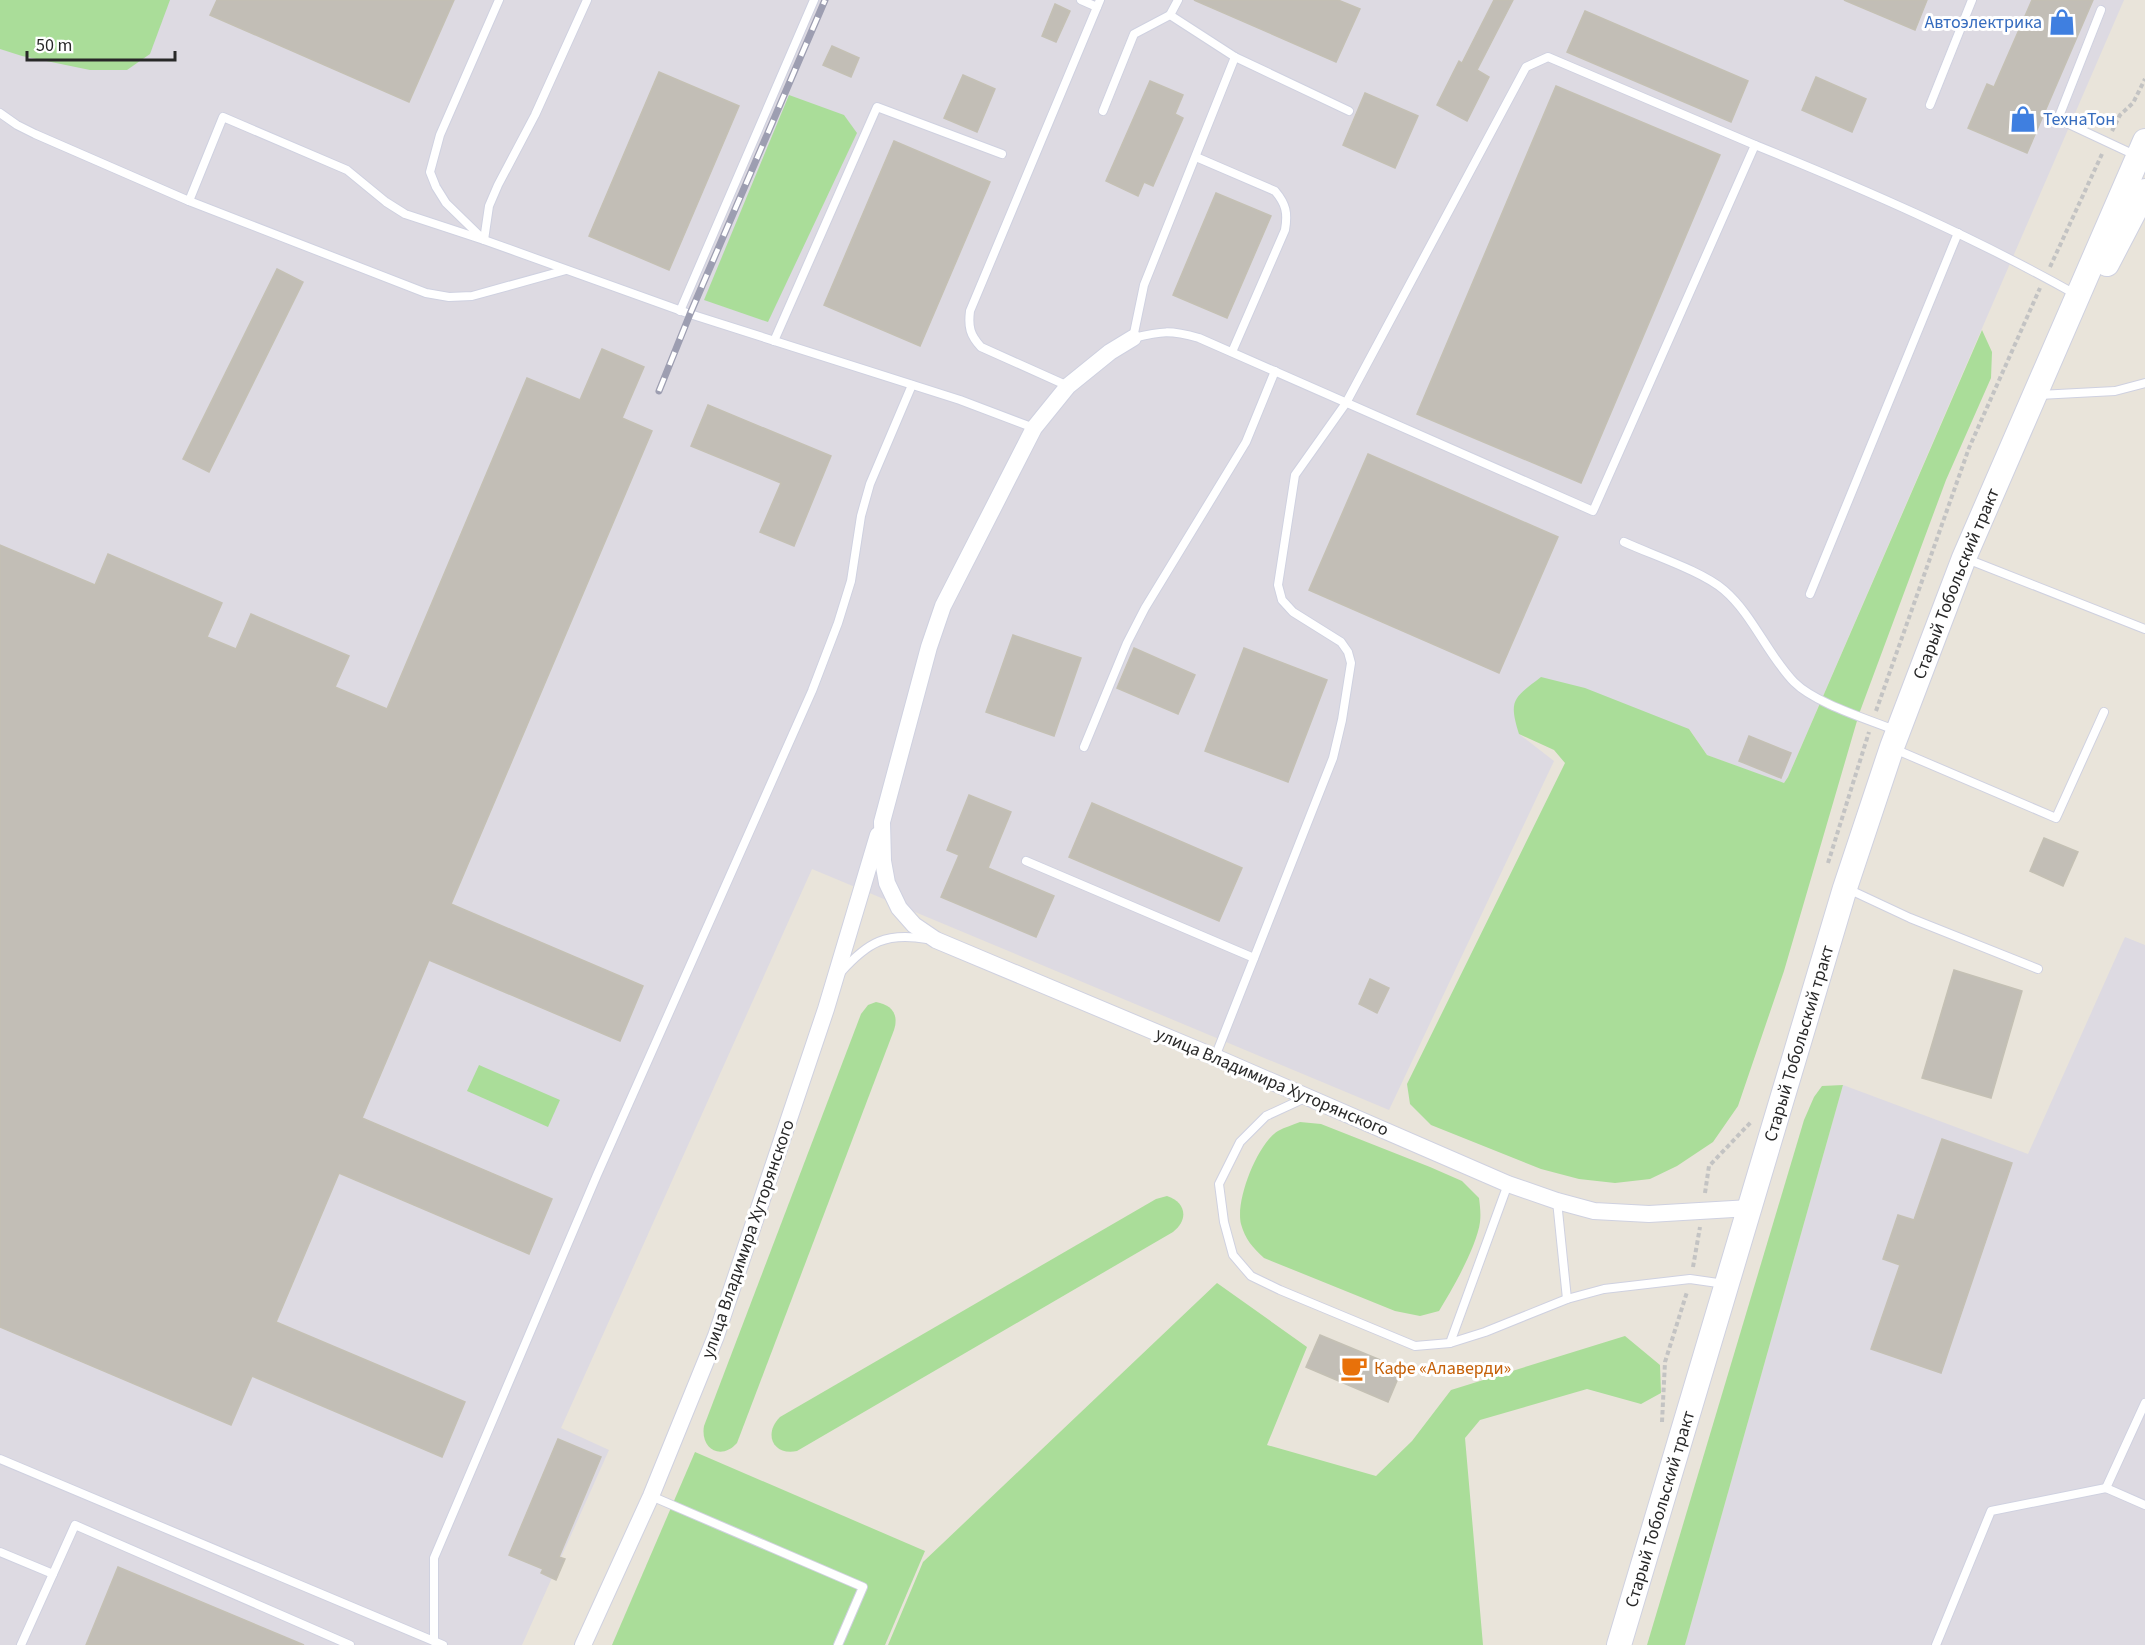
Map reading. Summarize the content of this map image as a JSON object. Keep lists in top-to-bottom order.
{
  "streets": {
    "street": ["Старый Тобольский тракт", "улица Владимира Хуторянского"]
  },
  "crossings": [
    ["Старый Тобольский тракт", "улица Владимира Хуторянского"]
  ],
  "places": {
    "shop": ["Автоэлектрика", "ТехнаТон"],
    "cafe": ["Кафе «Алаверди»"]
  },
  "scale_bar": "50 m"
}
